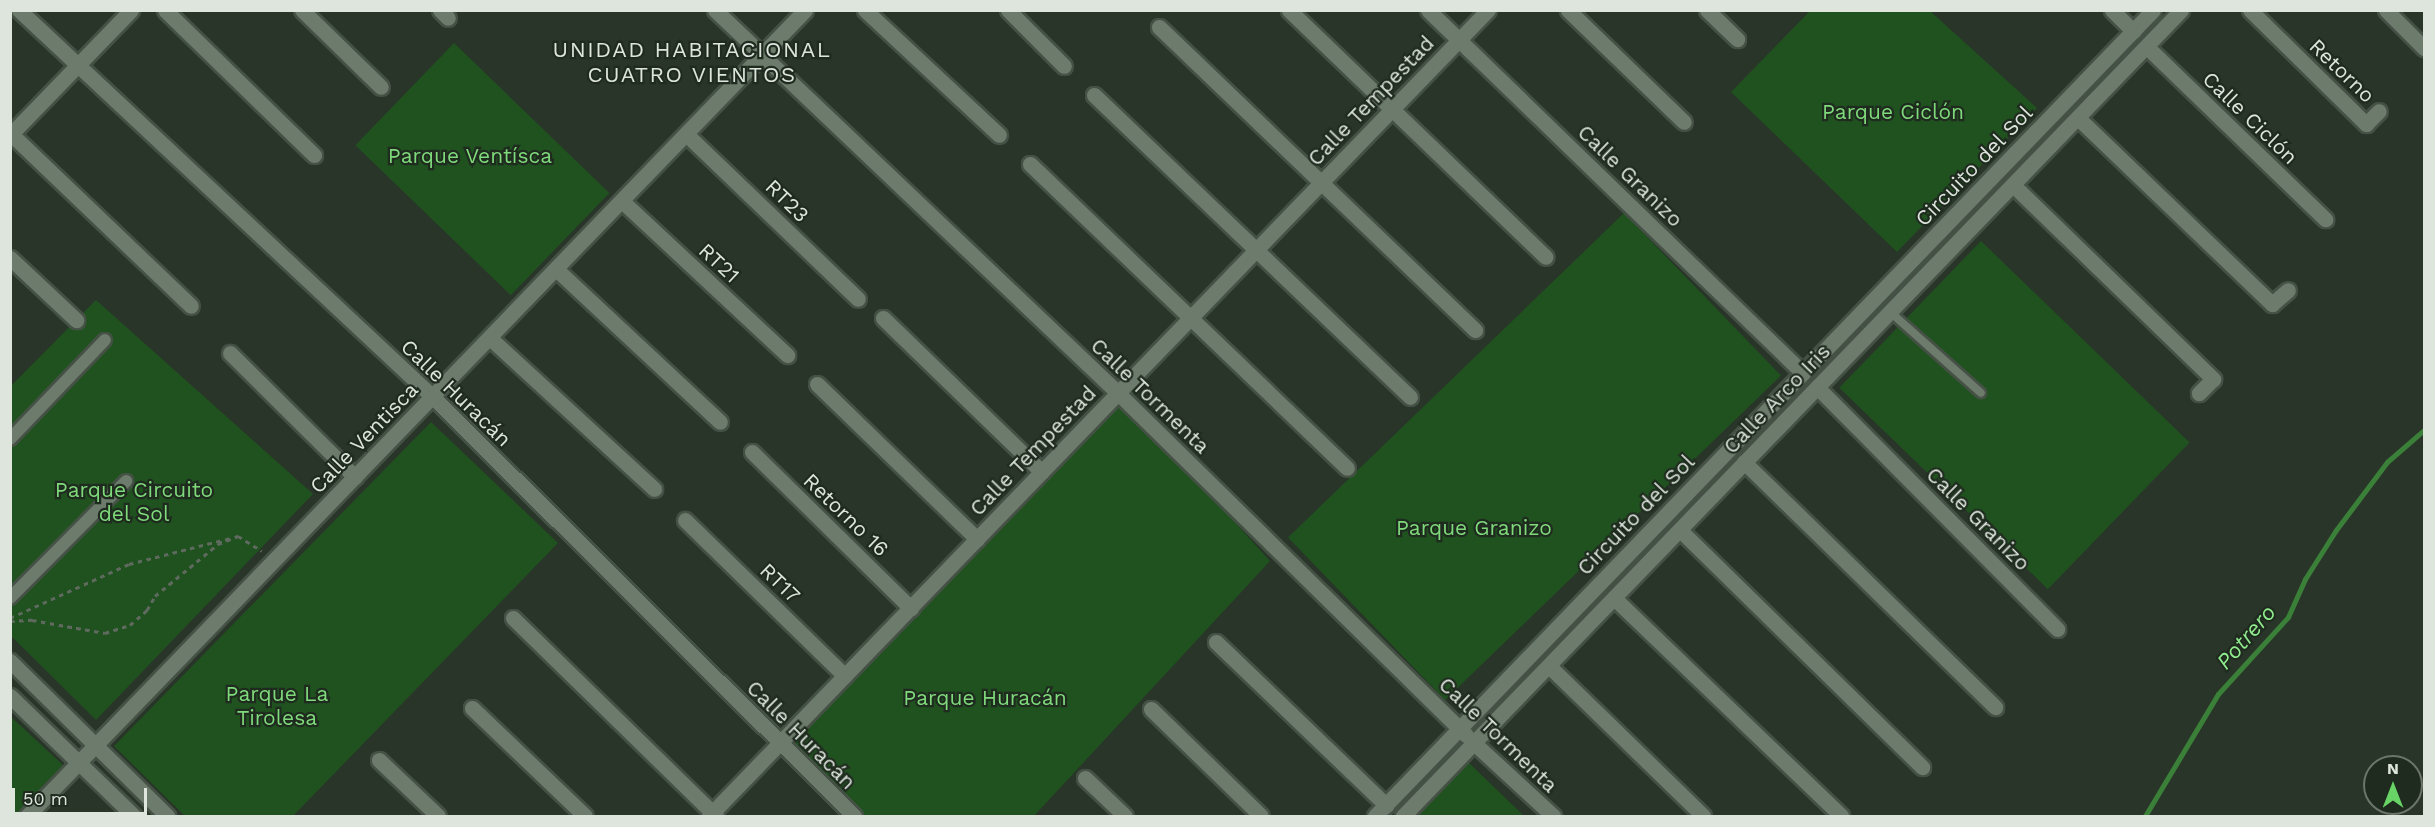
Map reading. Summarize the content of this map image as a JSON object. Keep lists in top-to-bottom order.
{
  "streets": {
    "street": [
      "Retorno",
      "Calle Tempestad",
      "Calle Ciclón",
      "Circuito del Sol",
      "Calle Granizo",
      "RT23",
      "RT21",
      "Calle Huracán",
      "Calle Tormenta",
      "Calle Arco Iris",
      "Calle Ventisca",
      "Retorno 16",
      "RT17"
    ]
  },
  "crossings": [
    ["Calle Tempestad", "Calle Granizo"],
    ["Calle Tempestad", "Calle Huracán"],
    ["Calle Tempestad", "Calle Tormenta"],
    ["Calle Tempestad", "Retorno 16"],
    ["Calle Tempestad", "RT17"],
    ["Calle Ciclón", "Calle Arco Iris"],
    ["Circuito del Sol", "Calle Granizo"],
    ["Circuito del Sol", "Calle Tormenta"],
    ["Calle Granizo", "Calle Arco Iris"],
    ["RT23", "Calle Ventisca"],
    ["RT21", "Calle Ventisca"],
    ["Calle Huracán", "Calle Ventisca"],
    ["Calle Tormenta", "Calle Arco Iris"],
    ["Calle Tormenta", "Calle Ventisca"]
  ],
  "districts": ["UNIDAD HABITACIONAL CUATRO VIENTOS"],
  "water": ["Potrero"],
  "parks": [
    "Parque Ciclón",
    "Parque Ventísca",
    "Parque Circuito del Sol",
    "Parque Granizo",
    "Parque La Tirolesa",
    "Parque Huracán"
  ],
  "scale_bar": "50 m",
  "north": "top"
}
